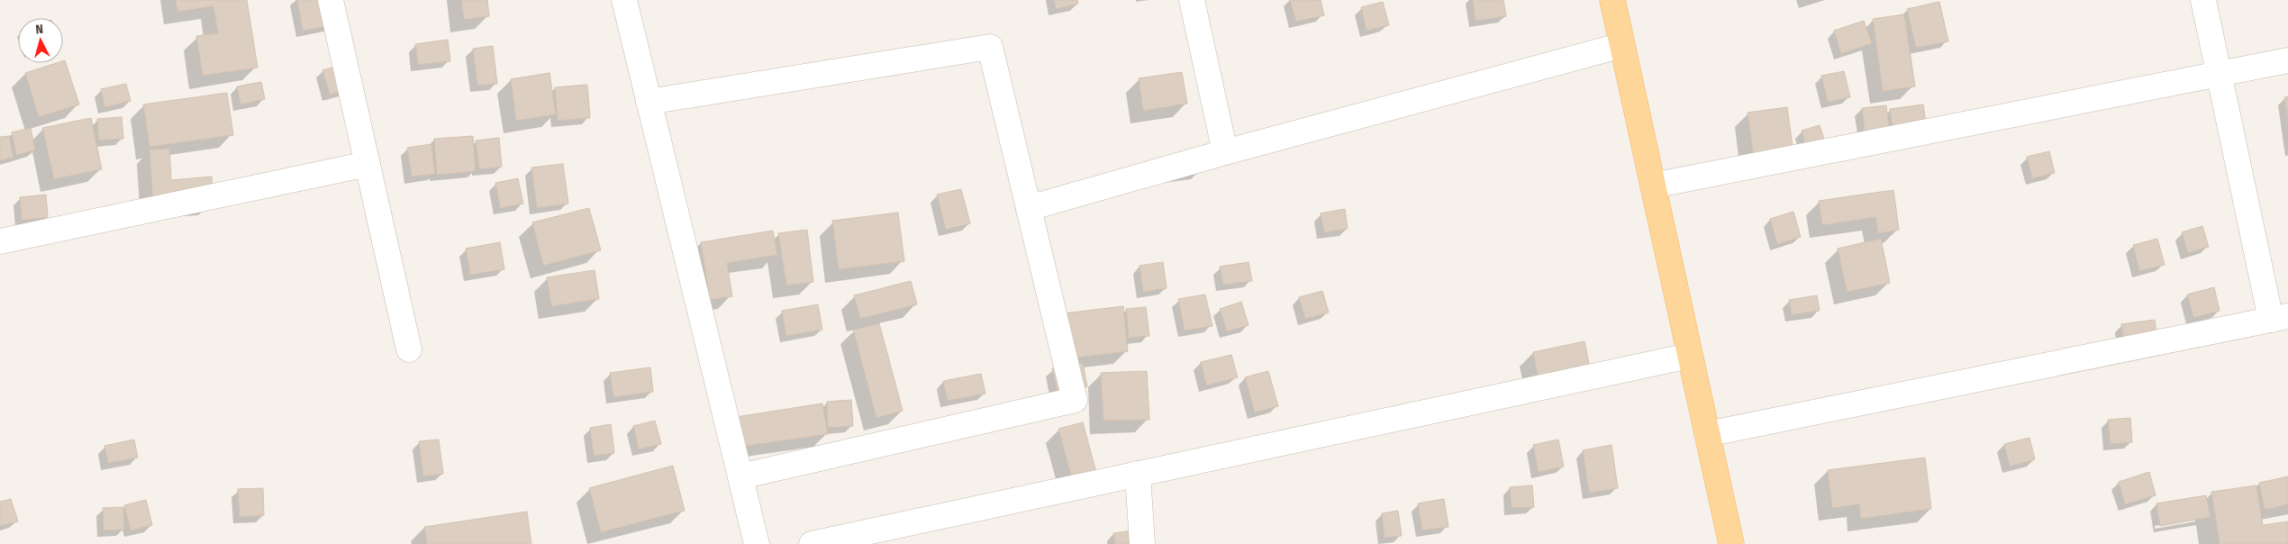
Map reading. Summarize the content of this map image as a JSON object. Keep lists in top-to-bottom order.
{
  "north": "top"
}
